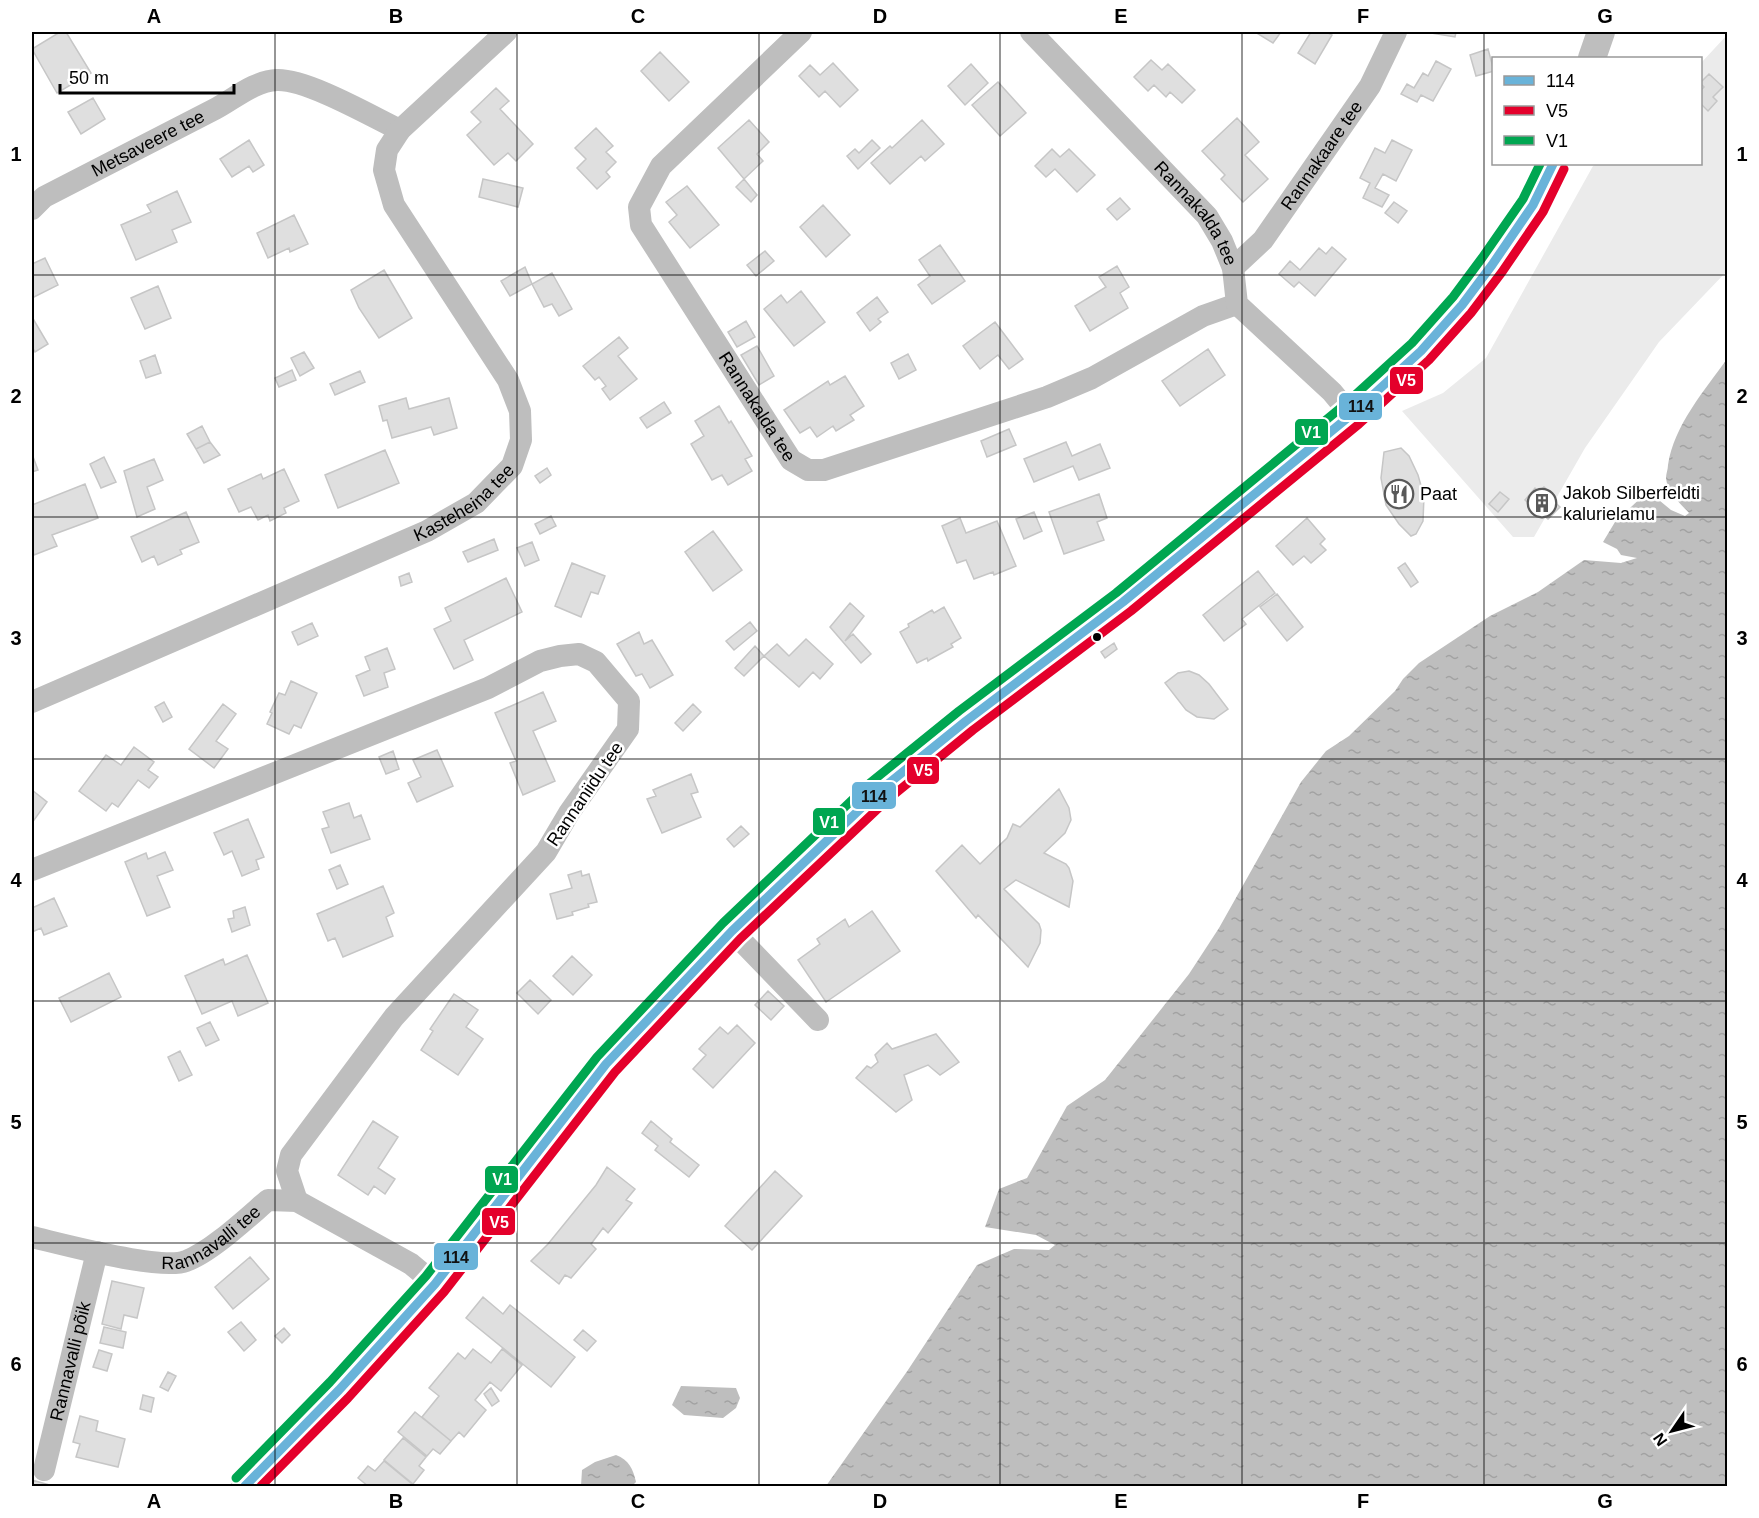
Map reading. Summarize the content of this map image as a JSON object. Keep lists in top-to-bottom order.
{
  "streets": {
    "street": [
      "Metsaveere tee",
      "Rannakaare tee",
      "Rannakalda tee",
      "Kasteheina tee",
      "Rannaniidu tee",
      "Rannavalli tee",
      "Rannavalli põik"
    ]
  },
  "crossings": [
    ["Metsaveere tee", "Kasteheina tee"],
    ["Rannakaare tee", "Rannakalda tee"],
    ["Rannaniidu tee", "Rannavalli tee"],
    ["Rannavalli tee", "Rannavalli põik"]
  ],
  "places": {
    "restaurant": ["Paat"],
    "building": ["Jakob Silberfeldti kalurielamu"]
  },
  "lines": ["transit line 114", "transit line V1", "transit line V5"],
  "legend": ["114", "V5", "V1"],
  "scale_bar": "50 m",
  "north": "bottom left",
  "grid": {
    "columns": [
      "A",
      "B",
      "C",
      "D",
      "E",
      "F",
      "G"
    ],
    "rows": [
      "1",
      "2",
      "3",
      "4",
      "5",
      "6"
    ]
  }
}
